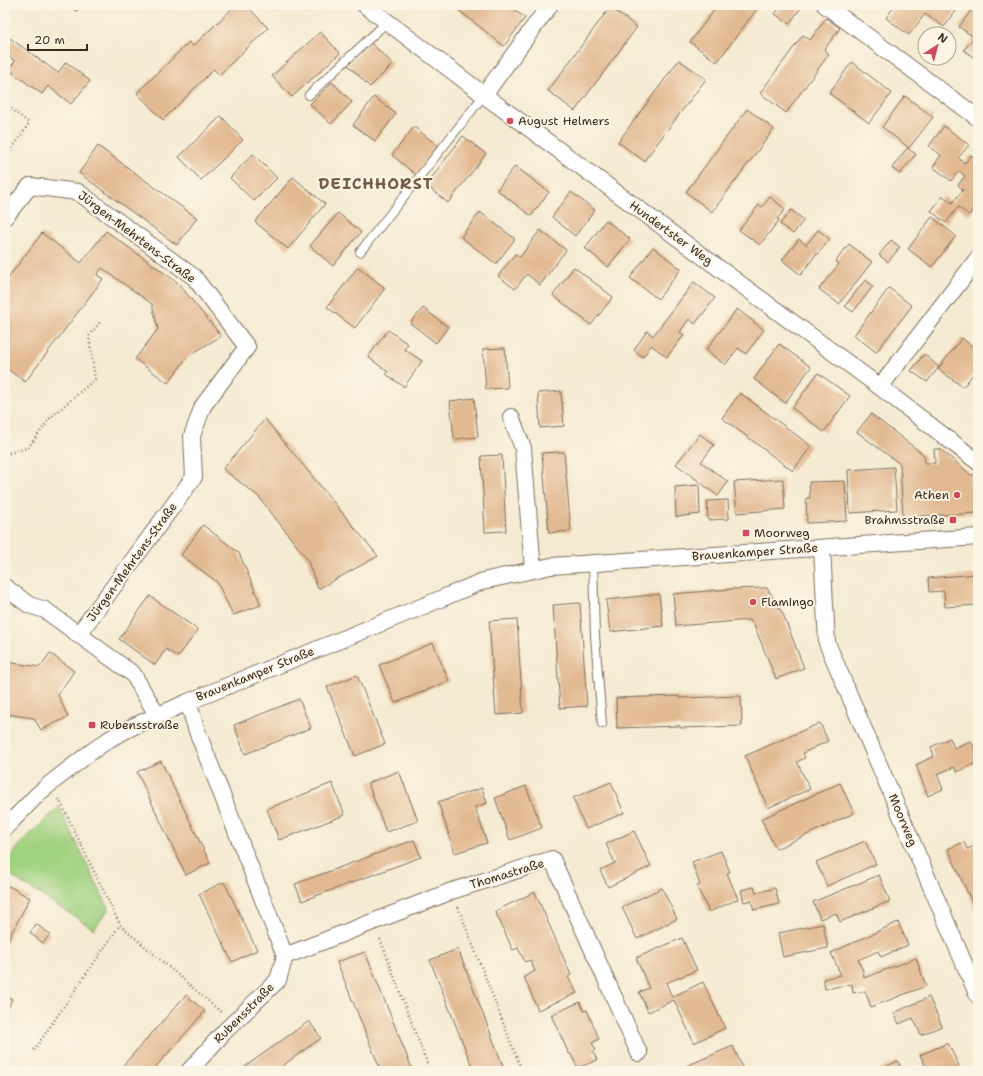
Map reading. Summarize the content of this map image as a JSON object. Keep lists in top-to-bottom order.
{
  "streets": {
    "street": [
      "Hundertster Weg",
      "Jürgen-Mehrtens-Straße",
      "Brauenkamper Straße",
      "Moorweg",
      "Thomastraße",
      "Rubensstraße"
    ]
  },
  "crossings": [
    ["Brauenkamper Straße", "Moorweg"],
    ["Thomastraße", "Rubensstraße"]
  ],
  "districts": ["DEICHHORST"],
  "places": {
    "other": ["August Helmers", "Athen", "Flamingo"],
    "transit": ["Brahmsstraße", "Moorweg", "Rubensstraße"]
  },
  "scale_bar": "20 m",
  "north": "top right"
}
